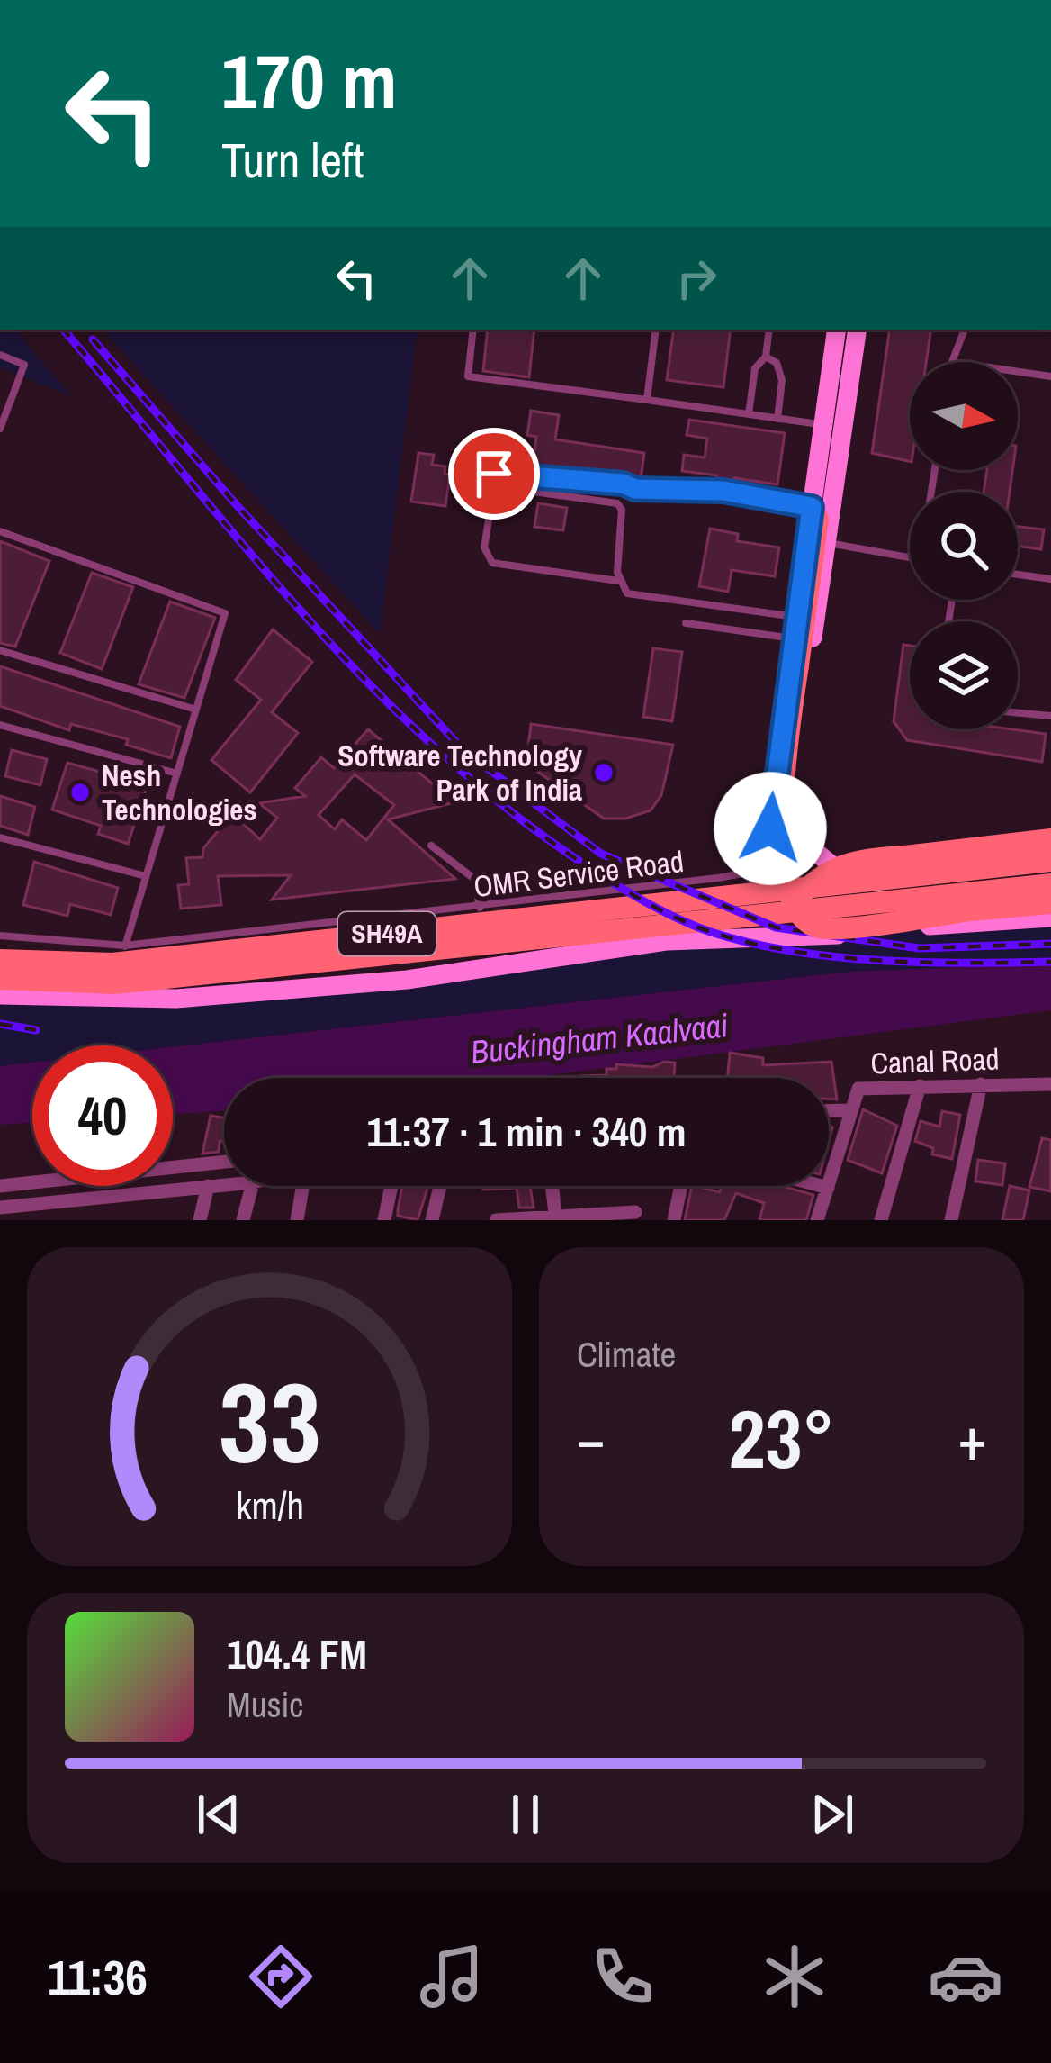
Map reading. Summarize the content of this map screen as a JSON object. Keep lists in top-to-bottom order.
{
  "streets": {
    "main road": ["SH49A"],
    "street": ["Canal Road"],
    "lane": ["OMR Service Road"]
  },
  "crossings": [
    ["OMR Service Road", "SH49A"]
  ],
  "water": ["Buckingham Kaalvaai"],
  "places": ["Software Technology Park of India", "Nesh Technologies"],
  "north": "right",
  "page": {
    "turn": ["170 m", "Turn left"],
    "limit": "40",
    "trip": "11:37 · 1 min · 340 m",
    "tile": "Climate",
    "heat": ["−", "23°", "+"],
    "song": ["104.4 FM", "Music"],
    "tabs": "11:36",
    "gauge": ["33", "km/h"]
  }
}
